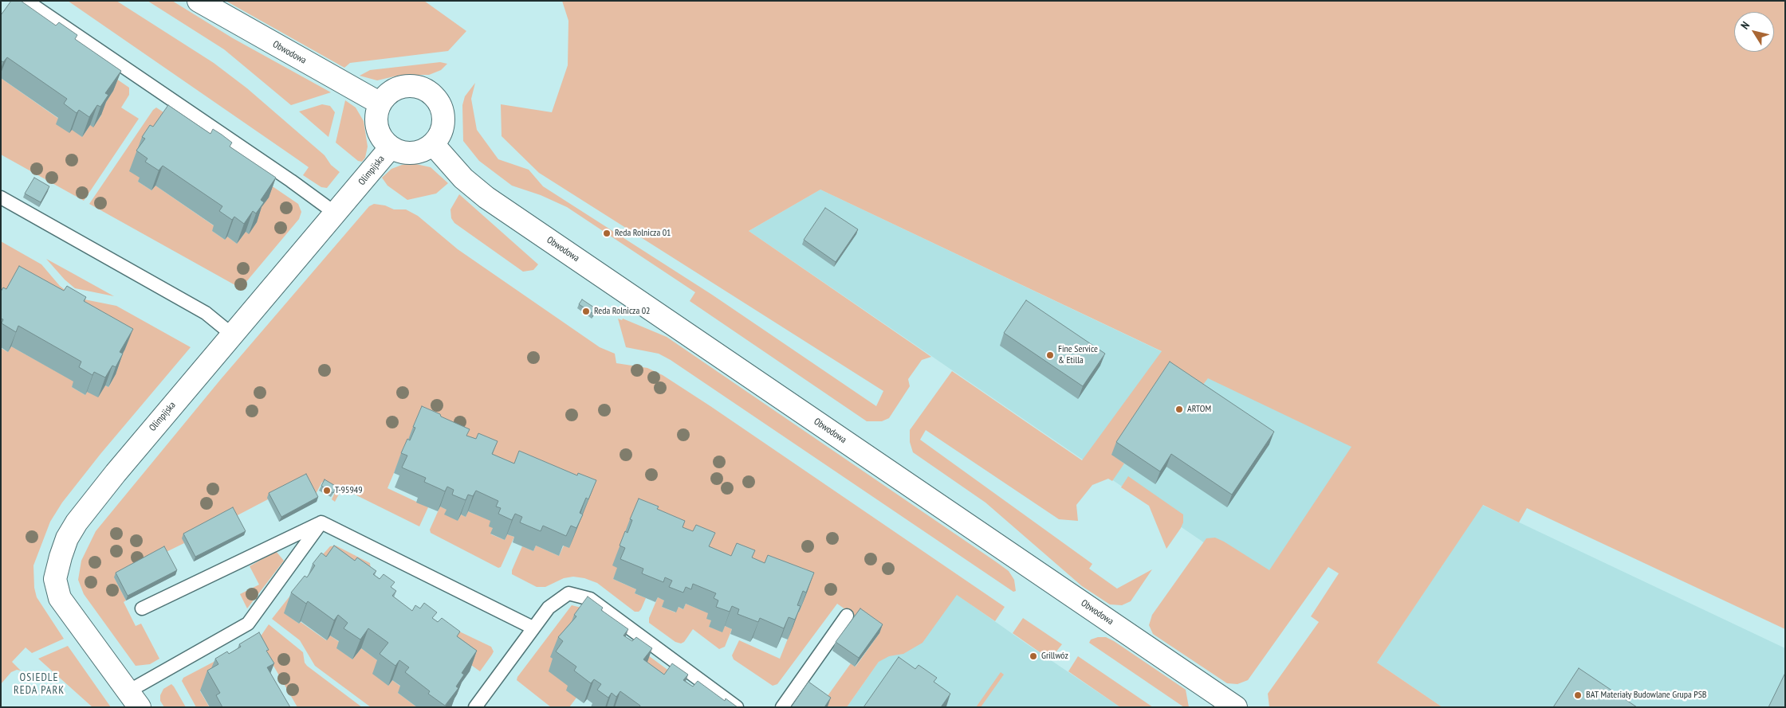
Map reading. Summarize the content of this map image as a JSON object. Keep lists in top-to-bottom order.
{
  "streets": {
    "main road": ["Obwodowa", "Olimpijska"]
  },
  "crossings": [
    ["Obwodowa", "Olimpijska"]
  ],
  "districts": ["OSIEDLE REDA PARK"],
  "places": [
    "Reda Rolnicza 01",
    "Reda Rolnicza 02",
    "Fine Service & Etilla",
    "ARTOM",
    "T-95949",
    "Grillwóz",
    "BAT Materiały Budowlane Grupa PSB"
  ],
  "north": "top left"
}
